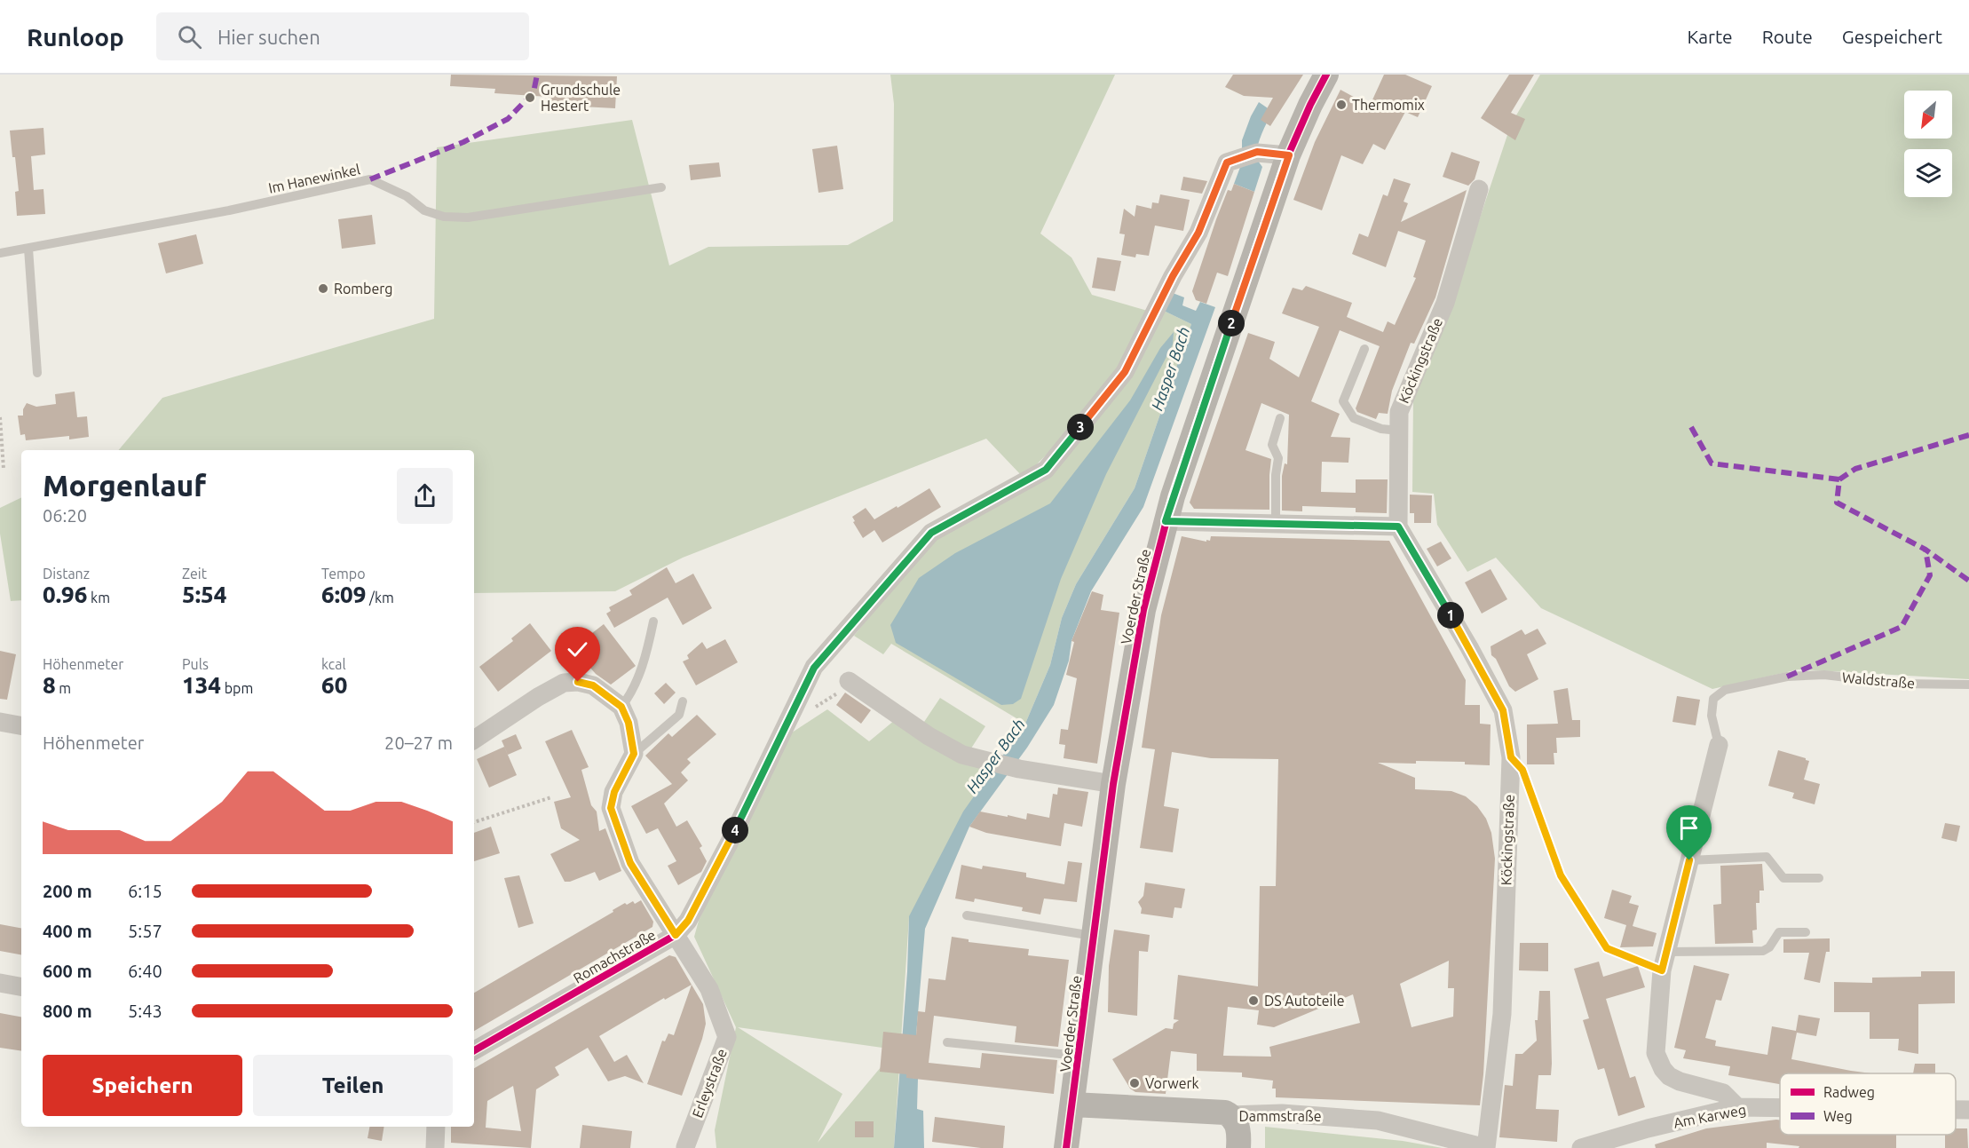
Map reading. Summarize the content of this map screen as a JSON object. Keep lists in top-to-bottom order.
{
  "streets": {
    "main road": ["Voerder Straße", "Dammstraße"],
    "street": [
      "Köckingstraße",
      "Romachstraße",
      "Erleystraße",
      "Am Karweg"
    ],
    "lane": ["Im Hanewinkel", "Waldstraße"]
  },
  "crossings": [
    ["Köckingstraße", "Dammstraße"],
    ["Voerder Straße", "Romachstraße"],
    ["Voerder Straße", "Dammstraße"],
    ["Romachstraße", "Erleystraße"]
  ],
  "water": ["Hasper Bach"],
  "places": [
    "Grundschule Hestert",
    "Thermomix",
    "Romberg",
    "DS Autoteile",
    "Vorwerk"
  ],
  "legend": ["Radweg", "Weg"],
  "north": "bottom left",
  "page": {
    "header": "Runloop",
    "search": "Hier suchen",
    "nav": ["Karte", "Route", "Gespeichert"],
    "pins": [
      "2",
      "3",
      "1",
      "4"
    ],
    "heading": ["Morgenlauf", "06:20"],
    "stats": [
      ["Distanz", "0.96 km"],
      ["Zeit", "5:54"],
      ["Tempo", "6:09 /km"],
      ["Höhenmeter", "8 m"],
      ["Puls", "134 bpm"],
      ["kcal", "60"]
    ],
    "chart": ["Höhenmeter", "20–27 m"],
    "list": [
      {
        "name": "200 m",
        "note": "6:15"
      },
      {
        "name": "400 m",
        "note": "5:57"
      },
      {
        "name": "600 m",
        "note": "6:40"
      },
      {
        "name": "800 m",
        "note": "5:43"
      }
    ],
    "buttons": ["Speichern", "Teilen"]
  }
}
